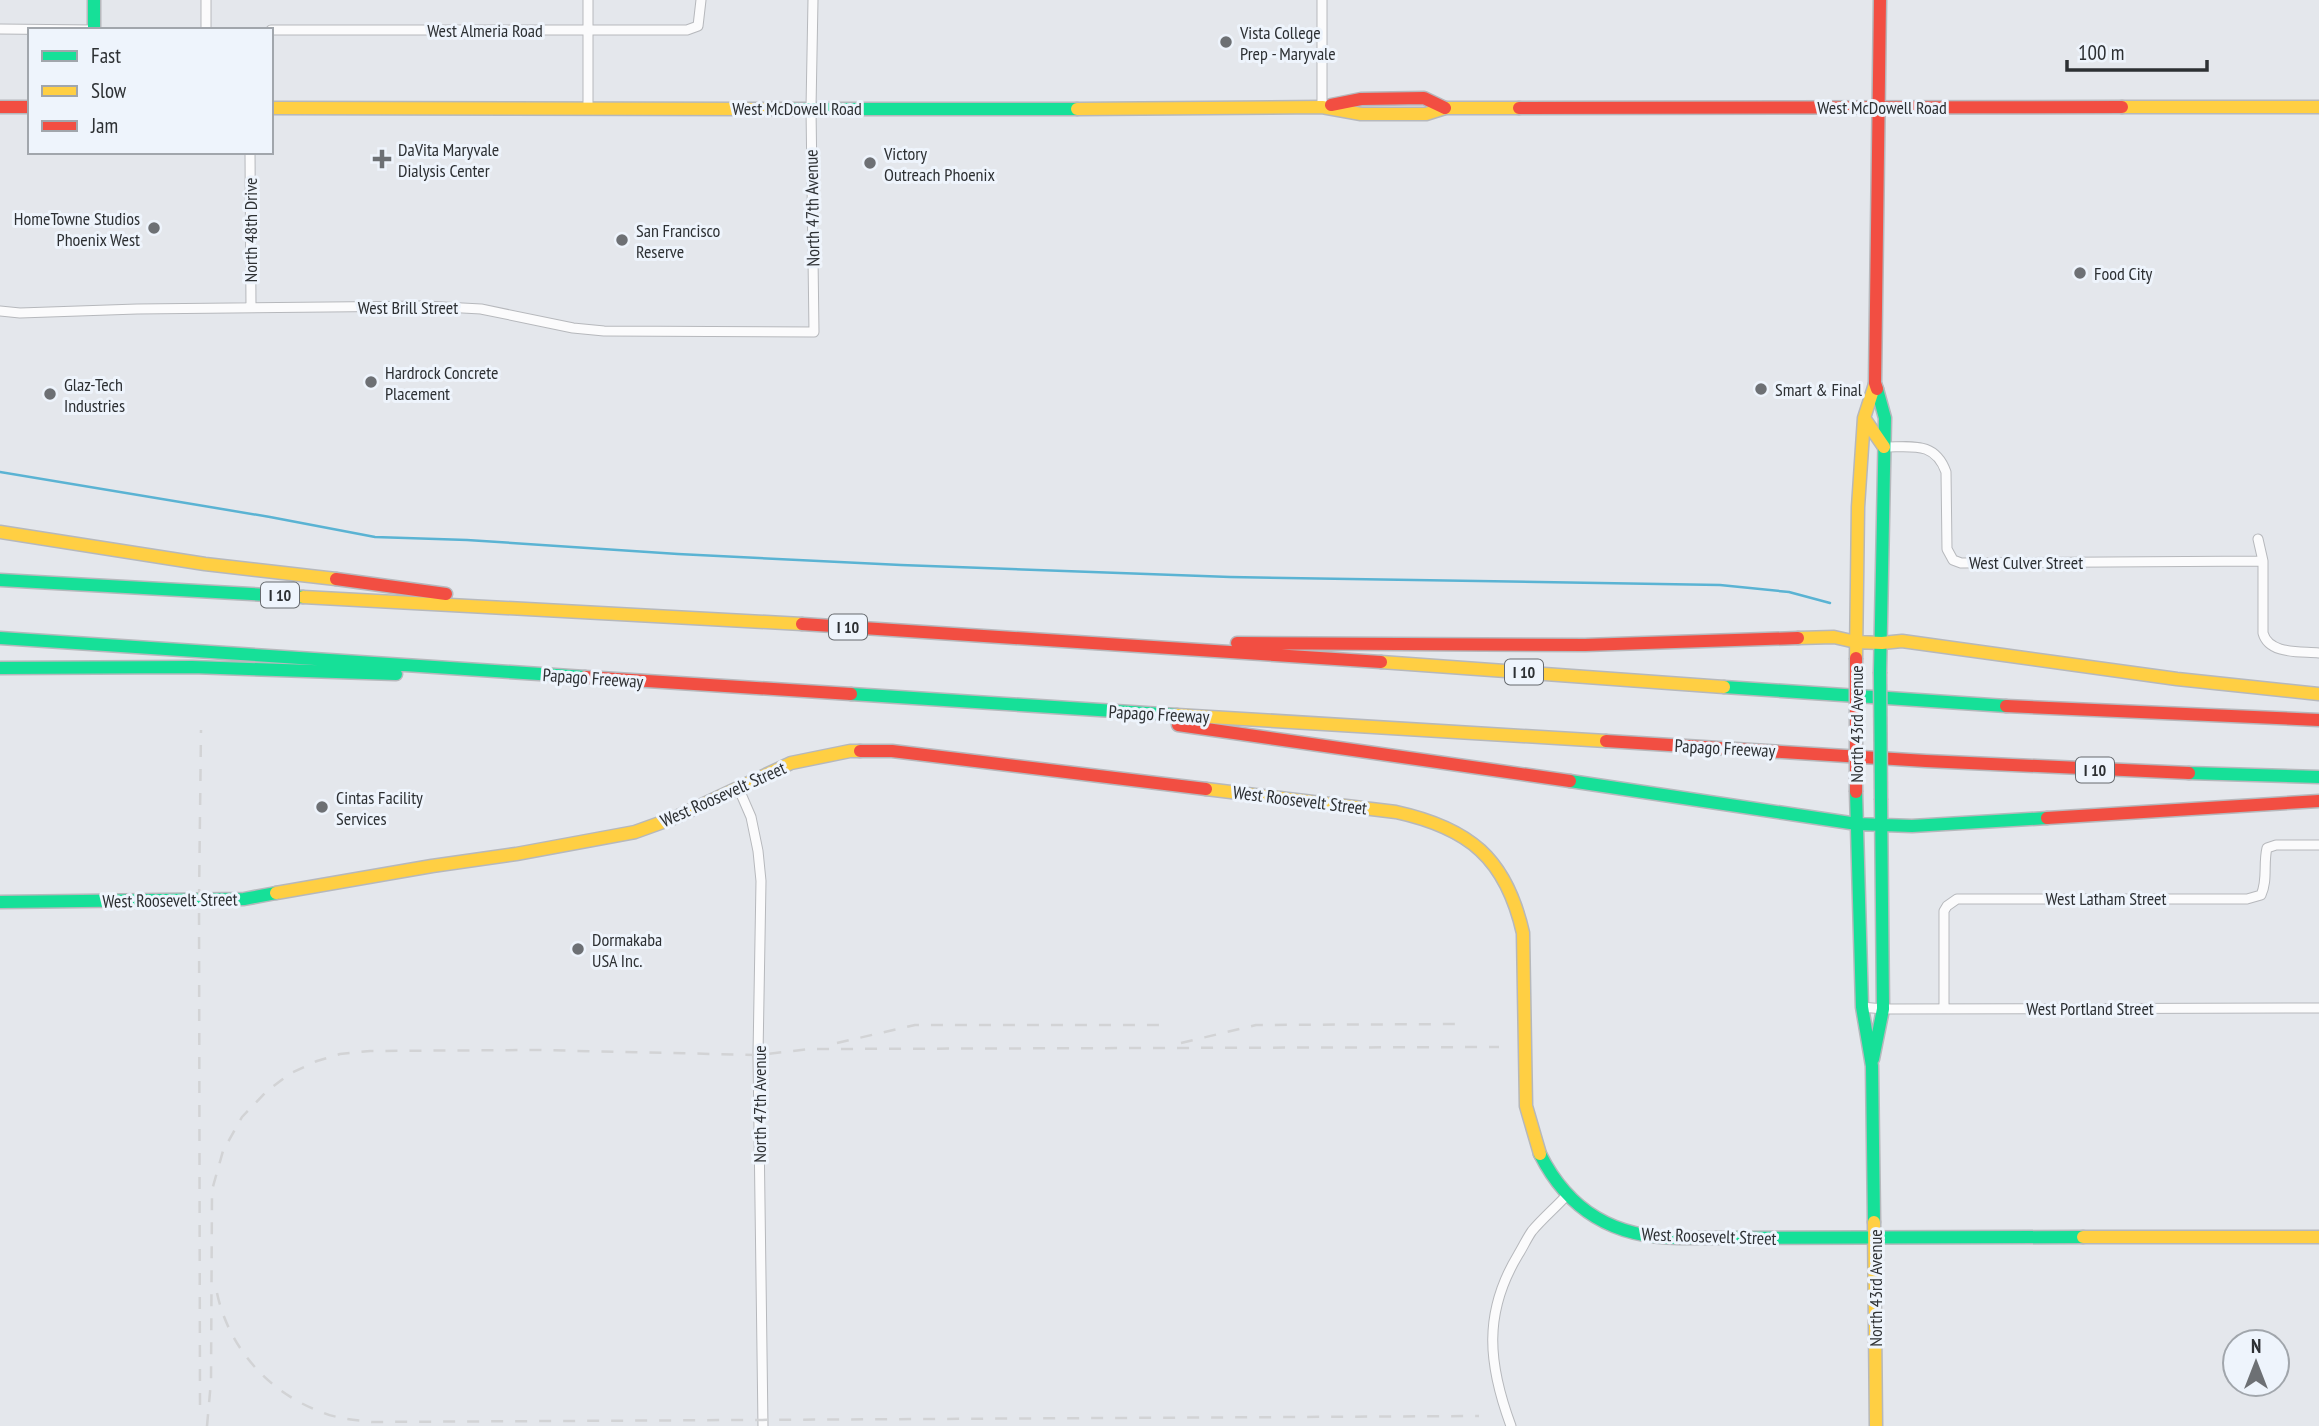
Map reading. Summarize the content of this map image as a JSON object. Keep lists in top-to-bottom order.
{
  "streets": {
    "main road": [
      "West McDowell Road",
      "I 10",
      "Papago Freeway",
      "North 43rd Avenue",
      "West Roosevelt Street"
    ],
    "street": [
      "West Almeria Road",
      "North 47th Avenue",
      "North 48th Drive",
      "West Brill Street",
      "West Culver Street",
      "West Latham Street",
      "West Portland Street"
    ]
  },
  "crossings": [
    ["West McDowell Road", "North 47th Avenue"],
    ["West McDowell Road", "North 43rd Avenue"],
    ["North 47th Avenue", "West Brill Street"],
    ["North 47th Avenue", "West Roosevelt Street"],
    ["North 48th Drive", "West Brill Street"],
    ["West Culver Street", "North 43rd Avenue"],
    ["North 43rd Avenue", "West Roosevelt Street"],
    ["North 43rd Avenue", "West Portland Street"],
    ["West Latham Street", "West Portland Street"]
  ],
  "places": {
    "other": [
      "Vista College Prep - Maryvale",
      "Victory Outreach Phoenix",
      "HomeTowne Studios Phoenix West",
      "San Francisco Reserve",
      "Food City",
      "Hardrock Concrete Placement",
      "Smart & Final",
      "Glaz-Tech Industries",
      "Cintas Facility Services",
      "Dormakaba USA Inc."
    ],
    "health": ["DaVita Maryvale Dialysis Center"]
  },
  "legend": ["Fast", "Slow", "Jam"],
  "scale_bar": "100 m",
  "north": "top"
}
